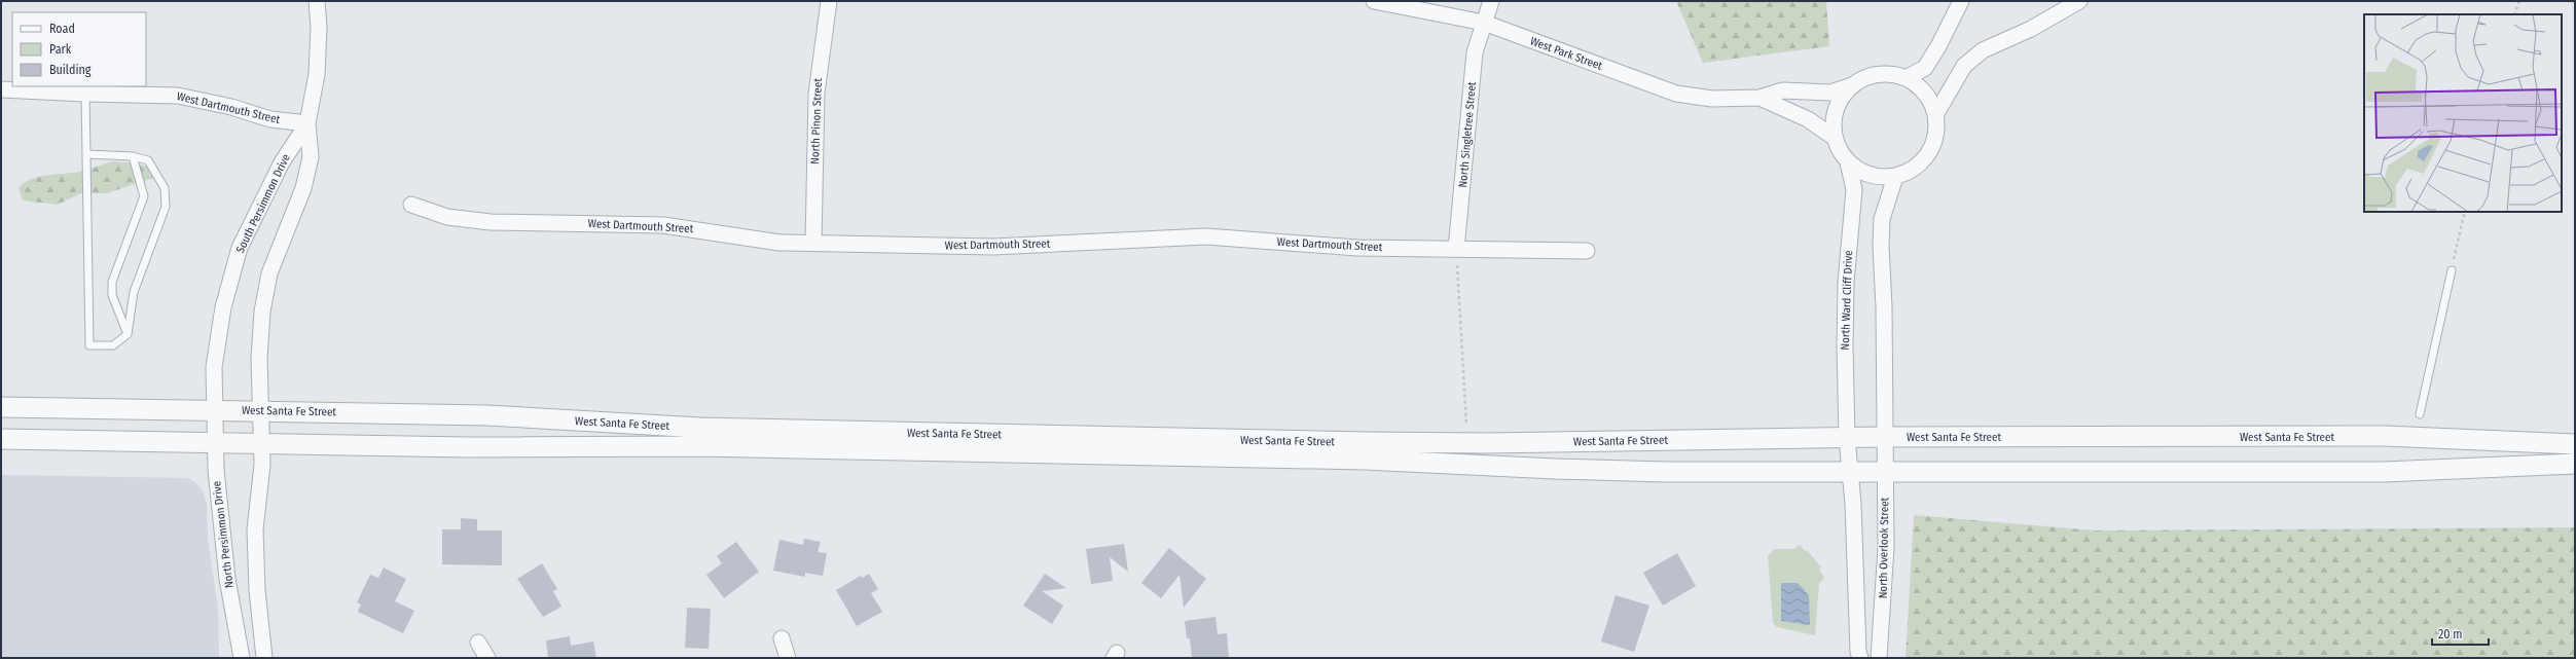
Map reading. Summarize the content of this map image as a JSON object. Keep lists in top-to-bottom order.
{
  "streets": {
    "street": [
      "West Park Street",
      "West Dartmouth Street",
      "North Pinon Street",
      "North Singletree Street",
      "South Persimmon Drive",
      "North Ward Cliff Drive",
      "West Santa Fe Street",
      "North Persimmon Drive",
      "North Overlook Street"
    ]
  },
  "crossings": [
    ["West Park Street", "North Singletree Street"],
    ["West Park Street", "North Ward Cliff Drive"],
    ["West Dartmouth Street", "North Pinon Street"],
    ["West Dartmouth Street", "North Singletree Street"],
    ["West Dartmouth Street", "South Persimmon Drive"],
    ["South Persimmon Drive", "West Santa Fe Street"],
    ["South Persimmon Drive", "North Persimmon Drive"],
    ["North Ward Cliff Drive", "West Santa Fe Street"],
    ["West Santa Fe Street", "North Persimmon Drive"],
    ["West Santa Fe Street", "North Overlook Street"]
  ],
  "legend": ["Road", "Park", "Building"],
  "scale_bar": "20 m"
}
